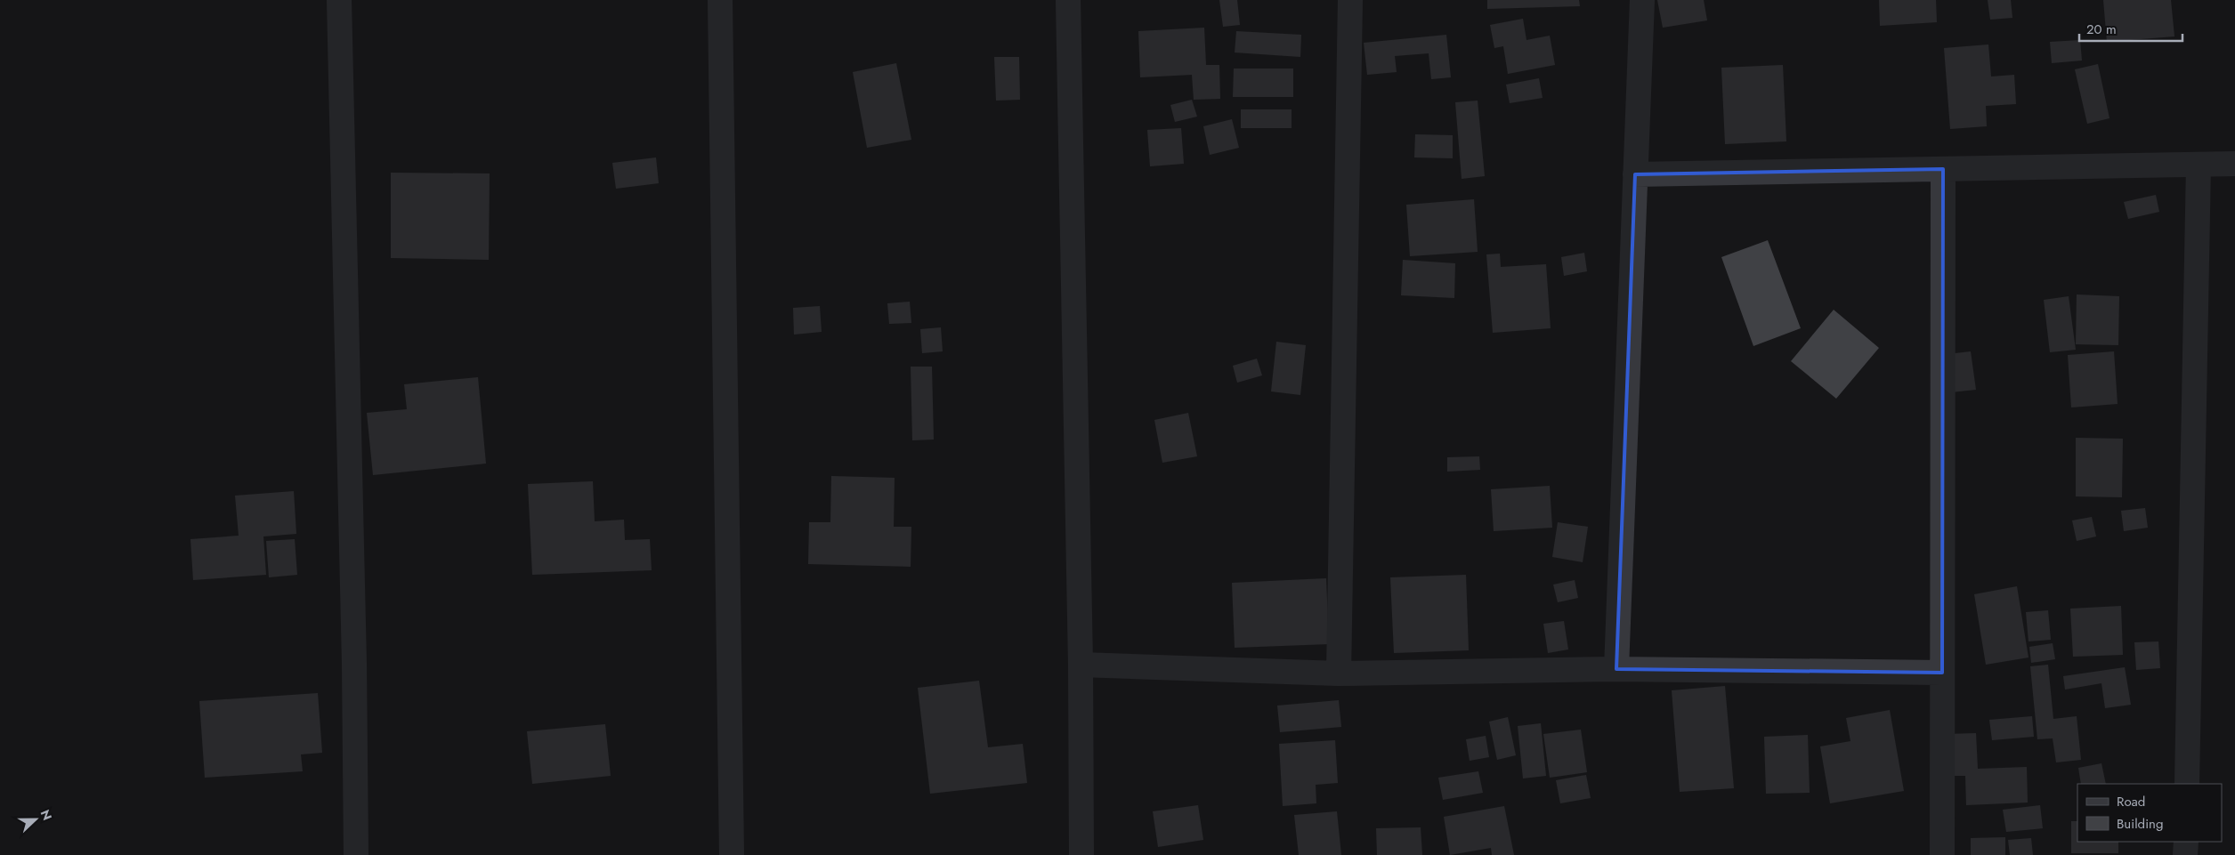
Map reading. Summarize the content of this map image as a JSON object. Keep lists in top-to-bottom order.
{
  "legend": ["Road", "Building"],
  "scale_bar": "20 m",
  "north": "right"
}
